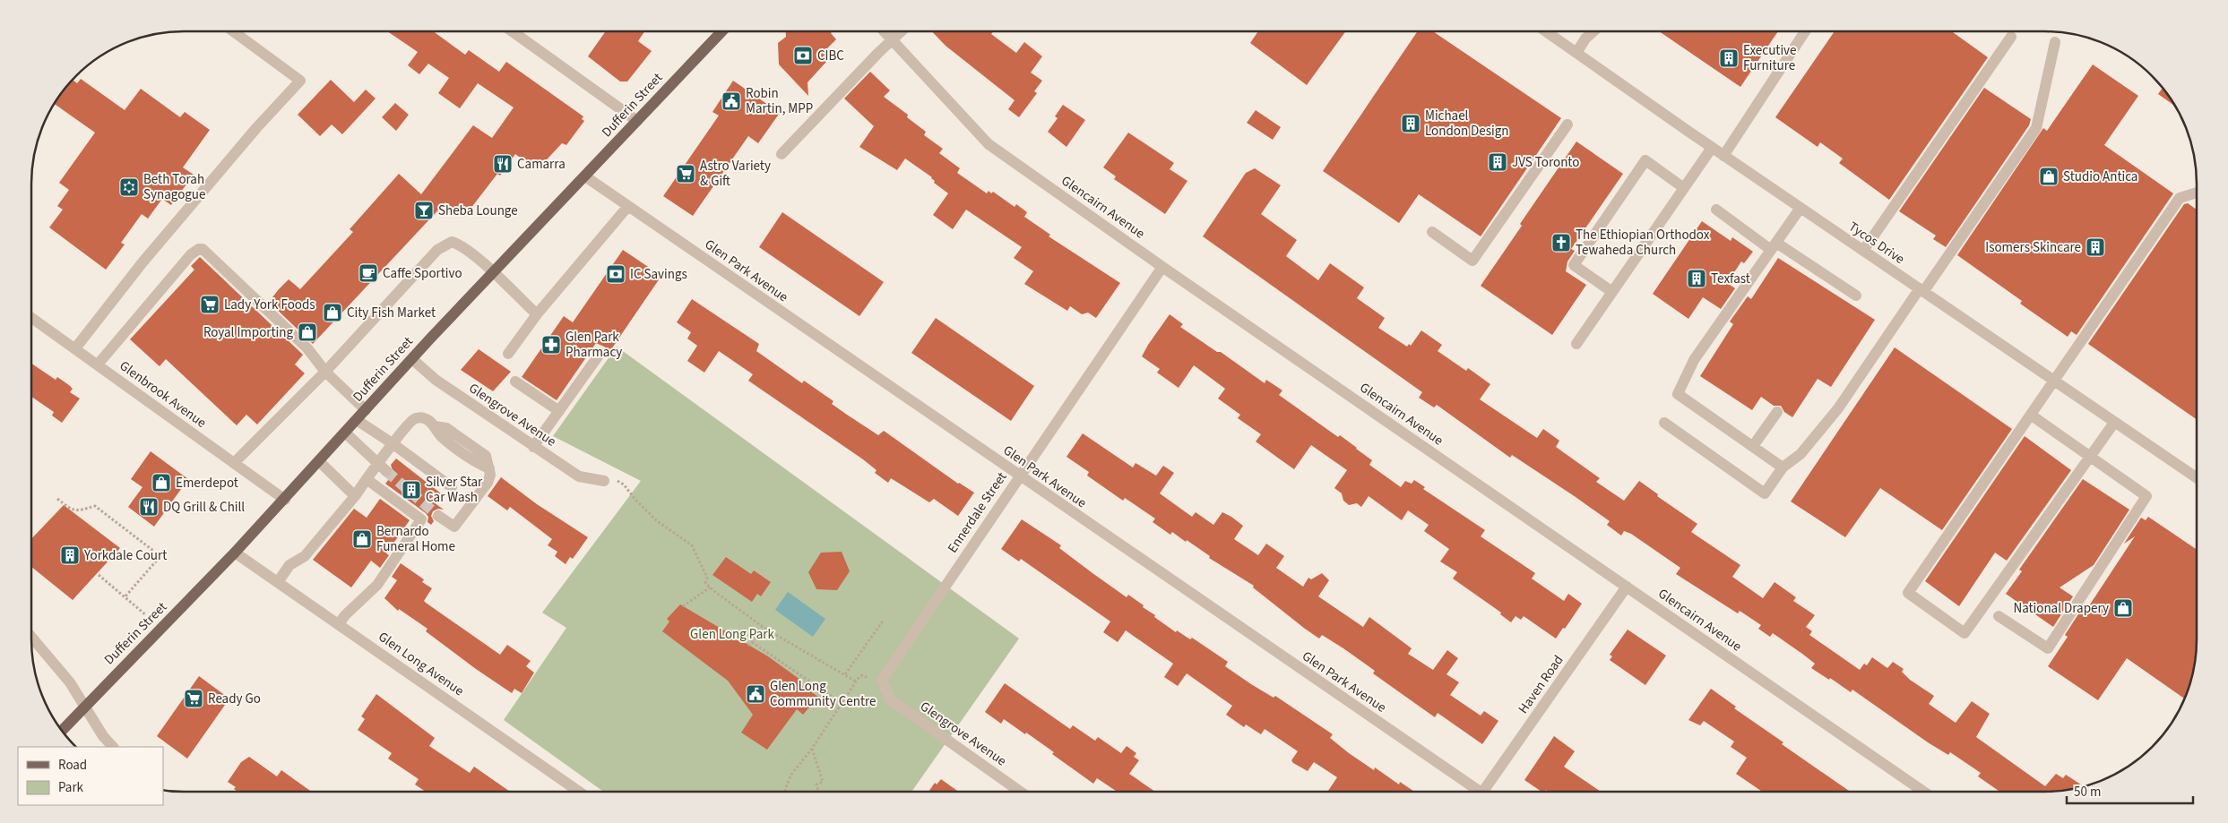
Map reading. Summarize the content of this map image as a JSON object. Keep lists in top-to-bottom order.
{
  "streets": {
    "main road": ["Dufferin Street"],
    "street": [
      "Glencairn Avenue",
      "Tycos Drive",
      "Glen Park Avenue",
      "Glenbrook Avenue",
      "Glengrove Avenue",
      "Ennerdale Street",
      "Glen Long Avenue",
      "Haven Road"
    ]
  },
  "crossings": [
    ["Dufferin Street", "Glen Park Avenue"],
    ["Dufferin Street", "Glenbrook Avenue"],
    ["Dufferin Street", "Glengrove Avenue"],
    ["Dufferin Street", "Glen Long Avenue"],
    ["Glencairn Avenue", "Ennerdale Street"],
    ["Glencairn Avenue", "Haven Road"],
    ["Glen Park Avenue", "Ennerdale Street"],
    ["Glengrove Avenue", "Ennerdale Street"]
  ],
  "parks": ["Glen Long Park"],
  "places": {
    "bank": ["CIBC", "IC Savings"],
    "building": [
      "Executive Furniture",
      "Michael London Design",
      "JVS Toronto",
      "Isomers Skincare",
      "Texfast",
      "Silver Star Car Wash",
      "Yorkdale Court"
    ],
    "public building": ["Robin Martin, MPP", "Glen Long Community Centre"],
    "restaurant": ["Camarra", "DQ Grill & Chill"],
    "supermarket": ["Astro Variety & Gift", "Lady York Foods", "Ready Go"],
    "shop": [
      "Studio Antica",
      "City Fish Market",
      "Royal Importing",
      "Emerdepot",
      "Bernardo Funeral Home",
      "National Drapery"
    ],
    "synagogue": ["Beth Torah Synagogue"],
    "bar": ["Sheba Lounge"],
    "church": ["The Ethiopian Orthodox Tewaheda Church"],
    "cafe": ["Caffe Sportivo"],
    "pharmacy": ["Glen Park Pharmacy"]
  },
  "legend": ["Road", "Park"],
  "scale_bar": "50 m"
}
